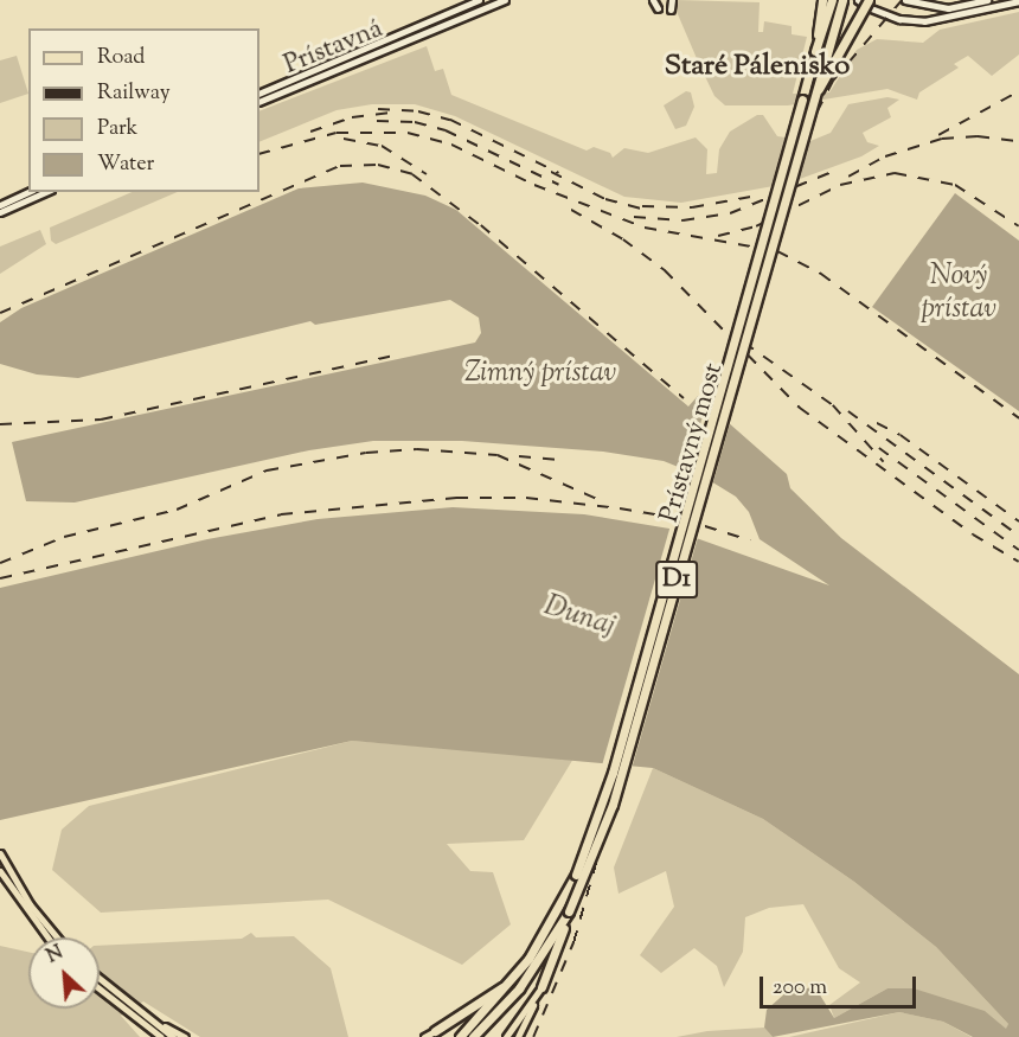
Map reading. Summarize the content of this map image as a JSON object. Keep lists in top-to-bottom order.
{
  "streets": {
    "highway": ["Prístavný most", "D1"],
    "main road": ["Prístavná"]
  },
  "crossings": [
    ["Prístavný most", "D1"]
  ],
  "districts": ["Staré Pálenisko"],
  "water": ["Nový prístav", "Zimný prístav", "Dunaj"],
  "legend": [
    "Road",
    "Railway",
    "Park",
    "Water"
  ],
  "scale_bar": "200 m",
  "north": "top left"
}
